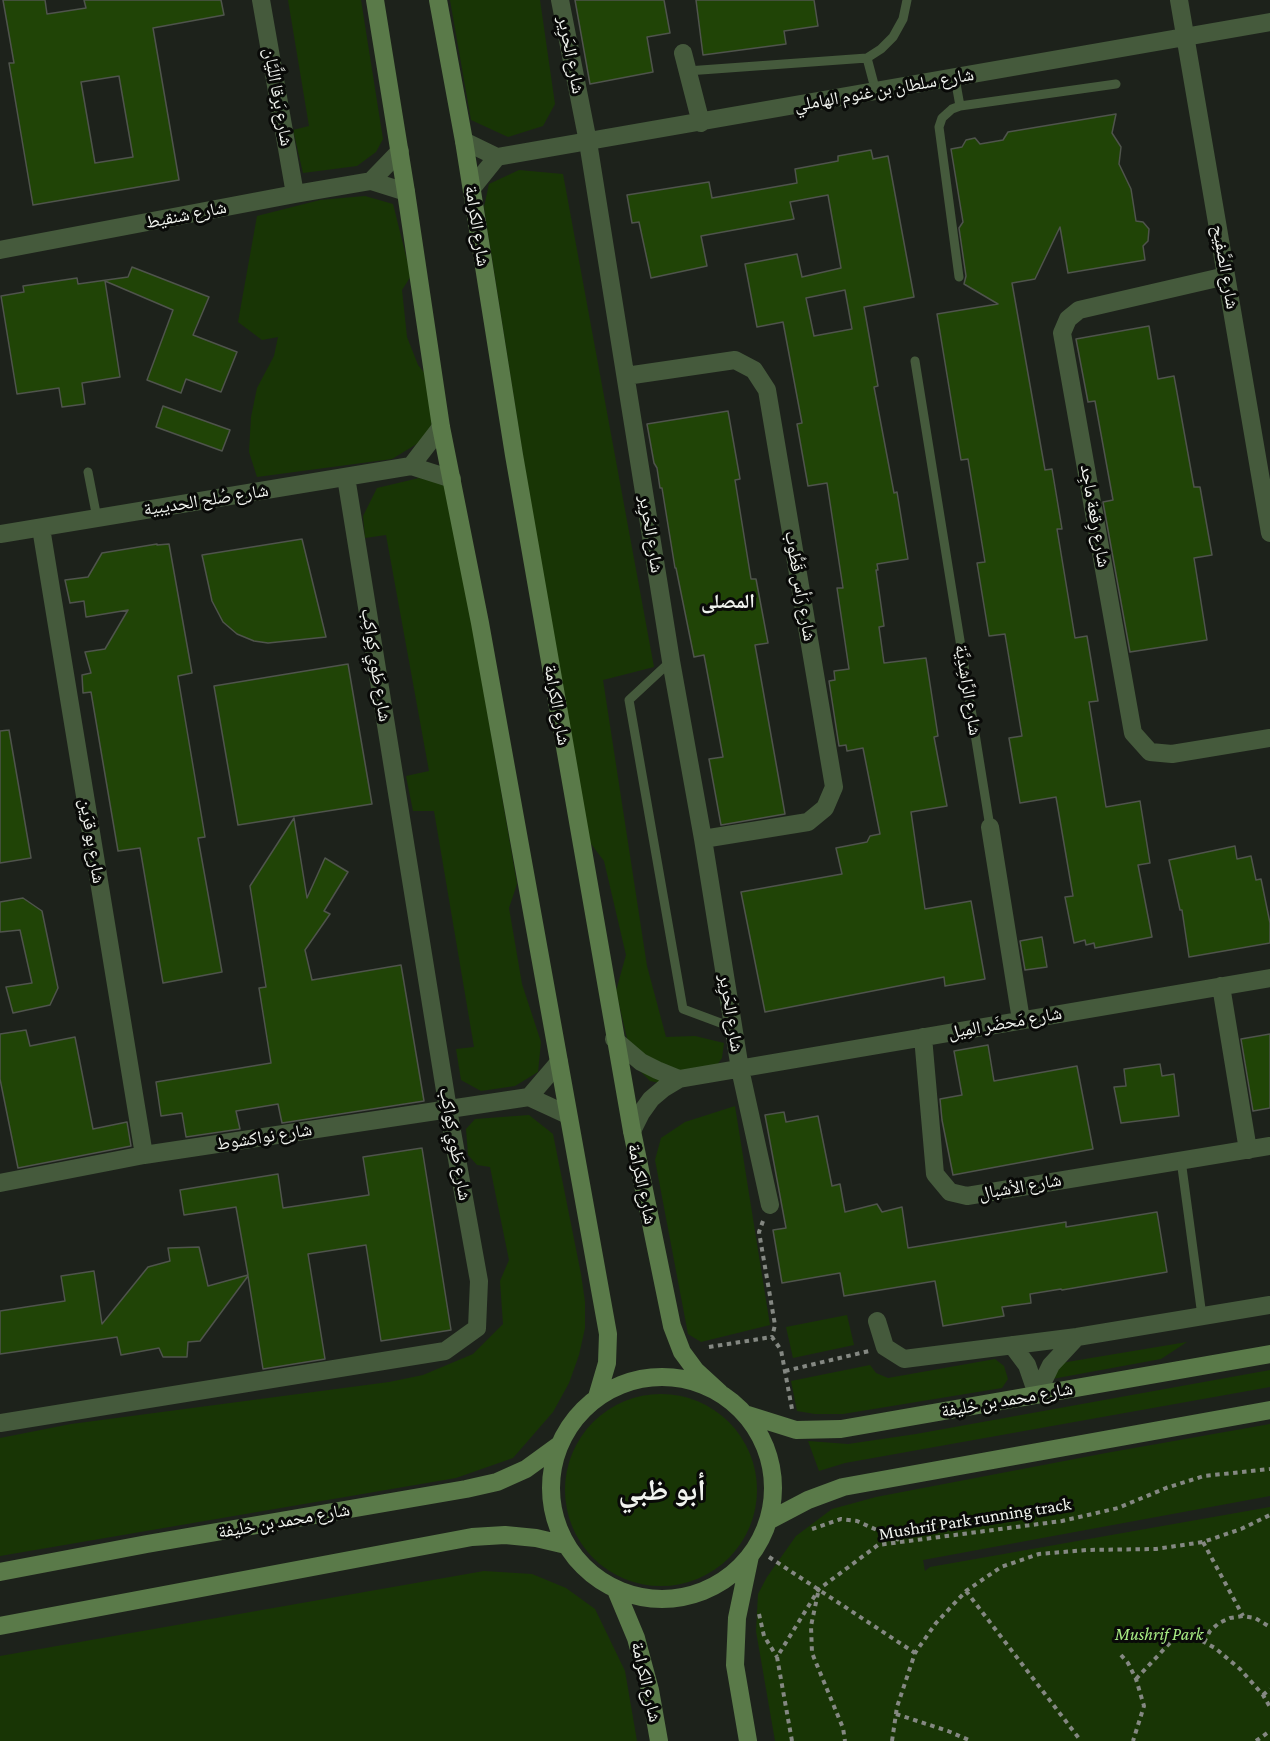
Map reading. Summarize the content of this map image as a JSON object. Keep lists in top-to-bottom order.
{
  "streets": {
    "main road": ["شارع الكرامة", "شارع محمد بن خليفة"],
    "street": [
      "شارع الحَرِير",
      "شارع سلطان بن غنوم الهاملي",
      "شارع بَرقا اللَّيَّان",
      "شارع شنقيط",
      "شارع الصَّفِيح",
      "شارع صُلح الحديبية",
      "شارع رِقعة ماجِد",
      "شارع رَأس قَطُّوب",
      "شارع طَوِي كِواكِب",
      "شارع الرَّاشِدِيَّة",
      "شارع بو قرَين",
      "شارع مَحضَر المِيل",
      "شارع نواكشوط",
      "شارع الأشبال"
    ],
    "path": ["Mushrif Park running track"]
  },
  "crossings": [
    ["شارع الحَرِير", "شارع سلطان بن غنوم الهاملي"],
    ["شارع الحَرِير", "شارع رَأس قَطُّوب"],
    ["شارع الحَرِير", "شارع مَحضَر المِيل"],
    ["شارع سلطان بن غنوم الهاملي", "شارع الصَّفِيح"],
    ["شارع بَرقا اللَّيَّان", "شارع شنقيط"],
    ["شارع الكرامة", "شارع مَحضَر المِيل"],
    ["شارع الصَّفِيح", "شارع رِقعة ماجِد"],
    ["شارع صُلح الحديبية", "شارع طَوِي كِواكِب"],
    ["شارع صُلح الحديبية", "شارع بو قرَين"],
    ["شارع طَوِي كِواكِب", "شارع نواكشوط"],
    ["شارع الرَّاشِدِيَّة", "شارع مَحضَر المِيل"],
    ["شارع بو قرَين", "شارع نواكشوط"],
    ["شارع مَحضَر المِيل", "شارع الأشبال"]
  ],
  "districts": ["المصلى", "أبو ظبي"],
  "parks": ["Mushrif Park"]
}
